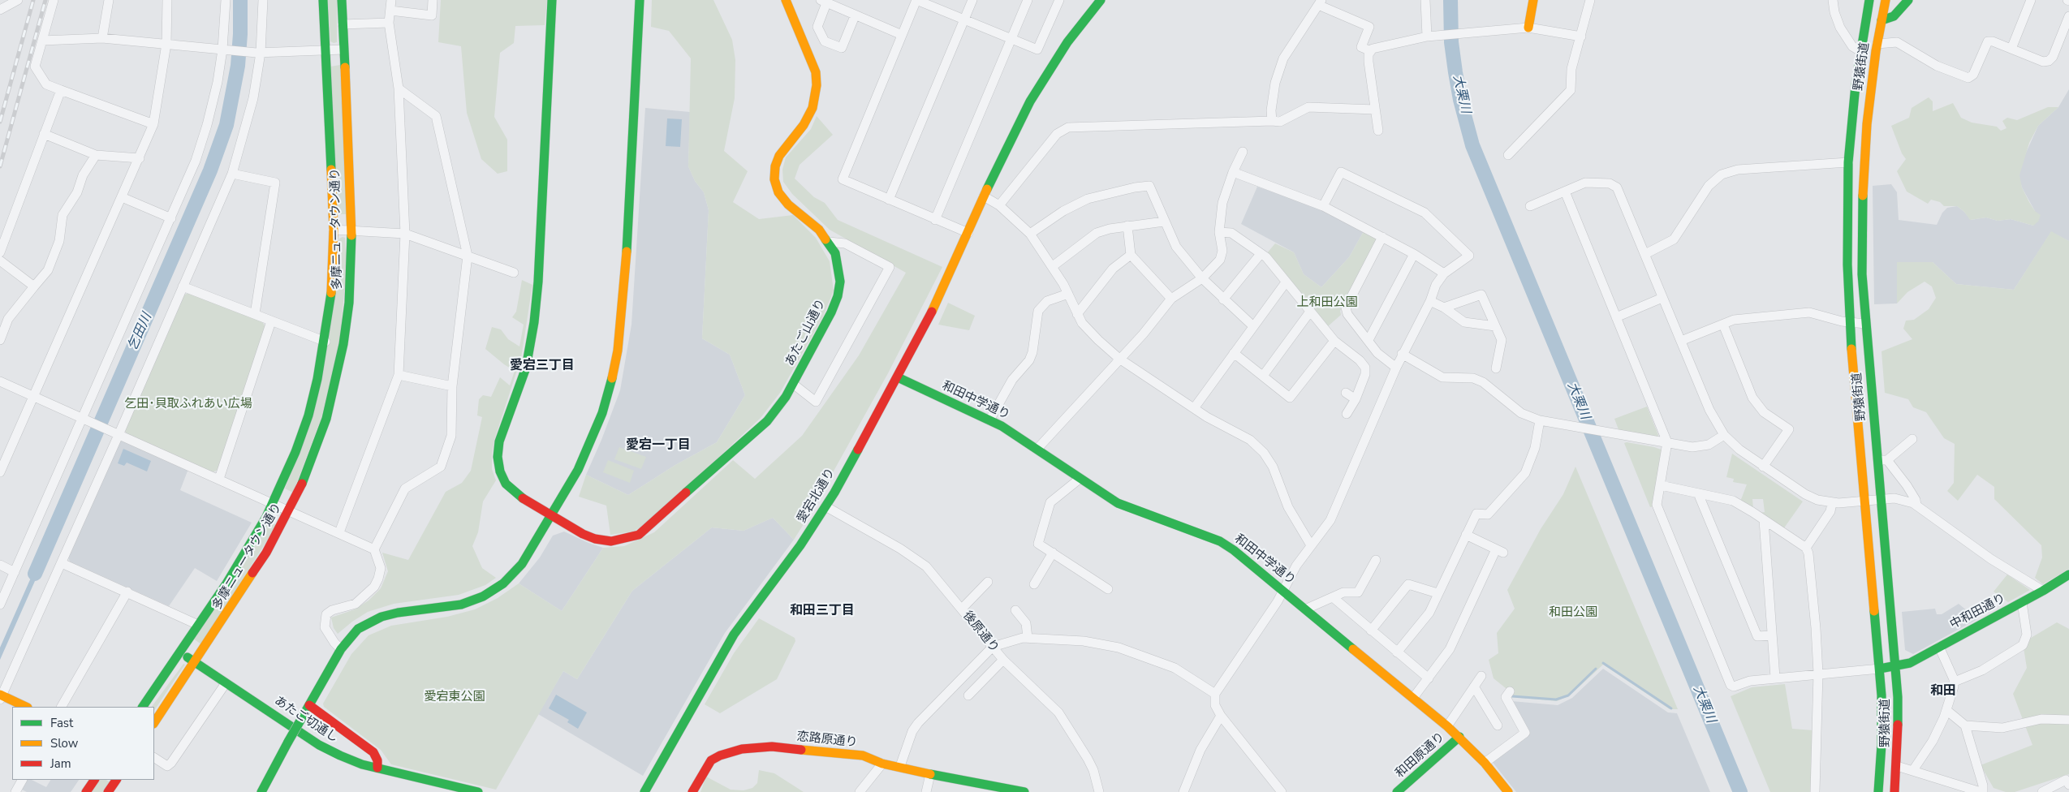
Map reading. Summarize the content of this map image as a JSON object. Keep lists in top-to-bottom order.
{
  "streets": {
    "street": [
      "野猿街道",
      "多摩ニュータウン通り",
      "あたご山通り",
      "和田中学通り",
      "愛宕北通り",
      "中和田通り",
      "後原通り",
      "あたご切通し",
      "恋路原通り",
      "和田原通り"
    ]
  },
  "crossings": [
    ["野猿街道", "中和田通り"],
    ["多摩ニュータウン通り", "あたご切通し"],
    ["和田中学通り", "愛宕北通り"],
    ["和田中学通り", "和田原通り"],
    ["愛宕北通り", "後原通り"]
  ],
  "districts": [
    "愛宕三丁目",
    "愛宕一丁目",
    "和田三丁目",
    "和田"
  ],
  "water": ["大栗川", "乞田川"],
  "parks": [
    "上和田公園",
    "乞田･貝取ふれあい広場",
    "和田公園",
    "愛宕東公園"
  ],
  "legend": ["Fast", "Slow", "Jam"]
}
